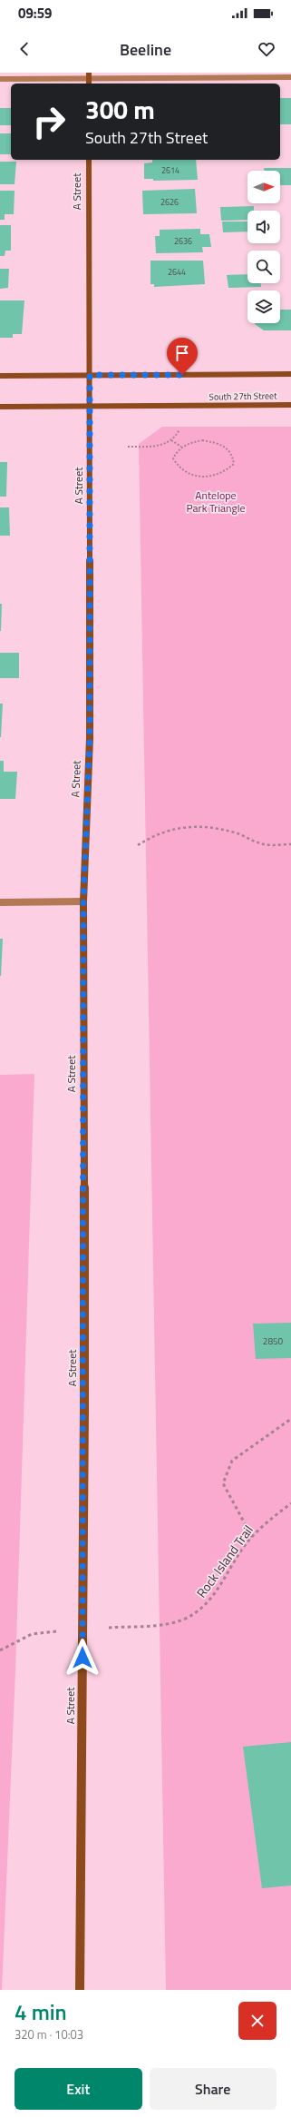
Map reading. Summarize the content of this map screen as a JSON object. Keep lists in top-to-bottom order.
{
  "streets": {
    "main road": ["A Street", "South 27th Street"],
    "path": ["Rock Island Trail"]
  },
  "crossings": [
    ["A Street", "South 27th Street"],
    ["A Street", "Rock Island Trail"]
  ],
  "parks": ["Antelope Park Triangle"],
  "house_numbers": [
    "2614",
    "2626",
    "2636",
    "2644",
    "2850"
  ],
  "north": "right",
  "page": {
    "status": "09:59",
    "header": "Beeline",
    "turn": ["300 m", "South 27th Street"],
    "heading": ["4 min", "320 m · 10:03"],
    "buttons": ["Exit", "Share"]
  }
}
